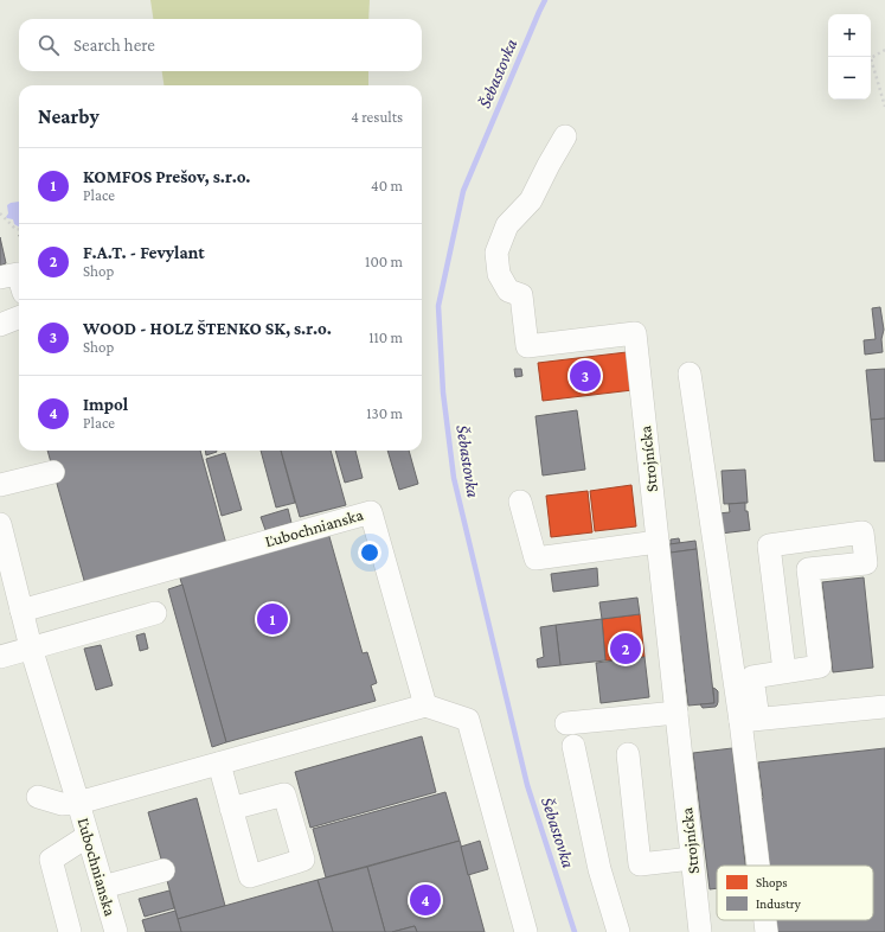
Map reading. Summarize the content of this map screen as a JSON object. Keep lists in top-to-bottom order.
{
  "streets": {
    "lane": ["Strojnícka", "Ľubochnianska"]
  },
  "water": ["Šebastovka"],
  "legend": ["Shops", "Industry"],
  "page": {
    "map_buttons": ["+", "−"],
    "search": "Search here",
    "heading": ["Nearby", "4 results"],
    "list": [
      {
        "mark": "1",
        "name": "KOMFOS Prešov, s.r.o.",
        "note": "Place",
        "value": "40 m"
      },
      {
        "mark": "2",
        "name": "F.A.T. - Fevylant",
        "note": "Shop",
        "value": "100 m"
      },
      {
        "mark": "3",
        "name": "WOOD - HOLZ ŠTENKO SK, s.r.o.",
        "note": "Shop",
        "value": "110 m"
      },
      {
        "mark": "4",
        "name": "Impol",
        "note": "Place",
        "value": "130 m"
      }
    ],
    "pins": [
      "3",
      "1",
      "2",
      "4"
    ]
  }
}
